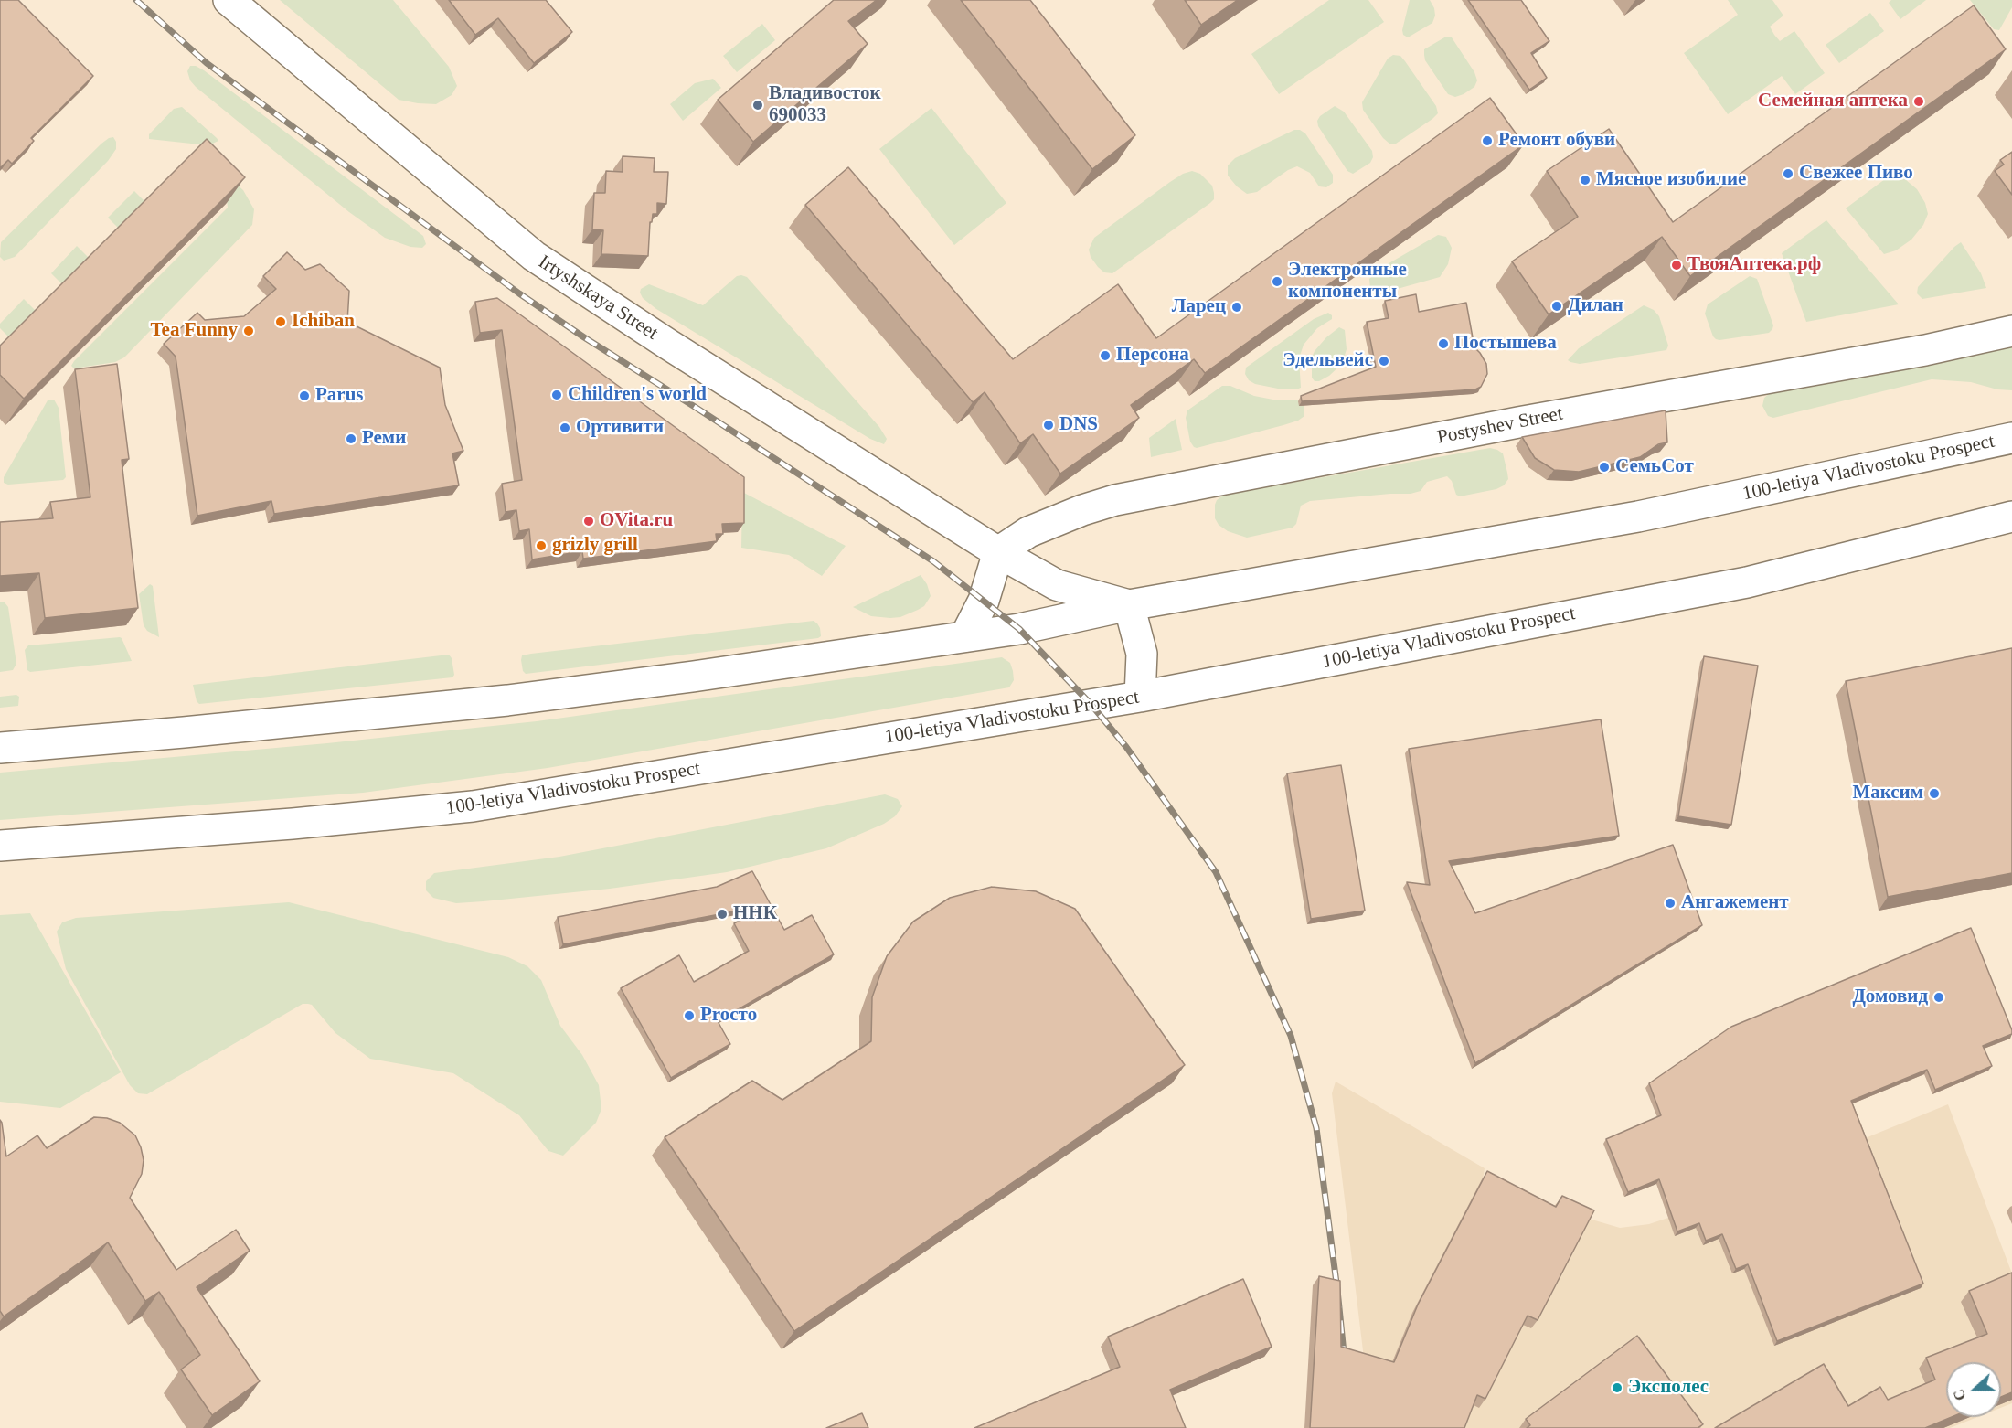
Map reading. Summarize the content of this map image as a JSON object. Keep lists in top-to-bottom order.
{
  "streets": {
    "main road": ["Irtyshskaya Street", "Postyshev Street", "100-letiya Vladivostoku Prospect"]
  },
  "crossings": [
    ["Irtyshskaya Street", "Postyshev Street"],
    ["Irtyshskaya Street", "100-letiya Vladivostoku Prospect"]
  ],
  "places": [
    "Семейная аптека",
    "Владивосток 690033",
    "Ремонт обуви",
    "Свежее Пиво",
    "Мясное изобилие",
    "ТвояАптека.рф",
    "Электронные компоненты",
    "Дилан",
    "Ларец",
    "Ichiban",
    "Tea Funny",
    "Постышева",
    "Персона",
    "Эдельвейс",
    "Children's world",
    "Parus",
    "DNS",
    "Ортивити",
    "Реми",
    "СемьСот",
    "OVita.ru",
    "grizly grill",
    "Максим",
    "Ангажемент",
    "ННК",
    "Домовид",
    "Proсто",
    "Эксполес"
  ],
  "north": "left"
}
